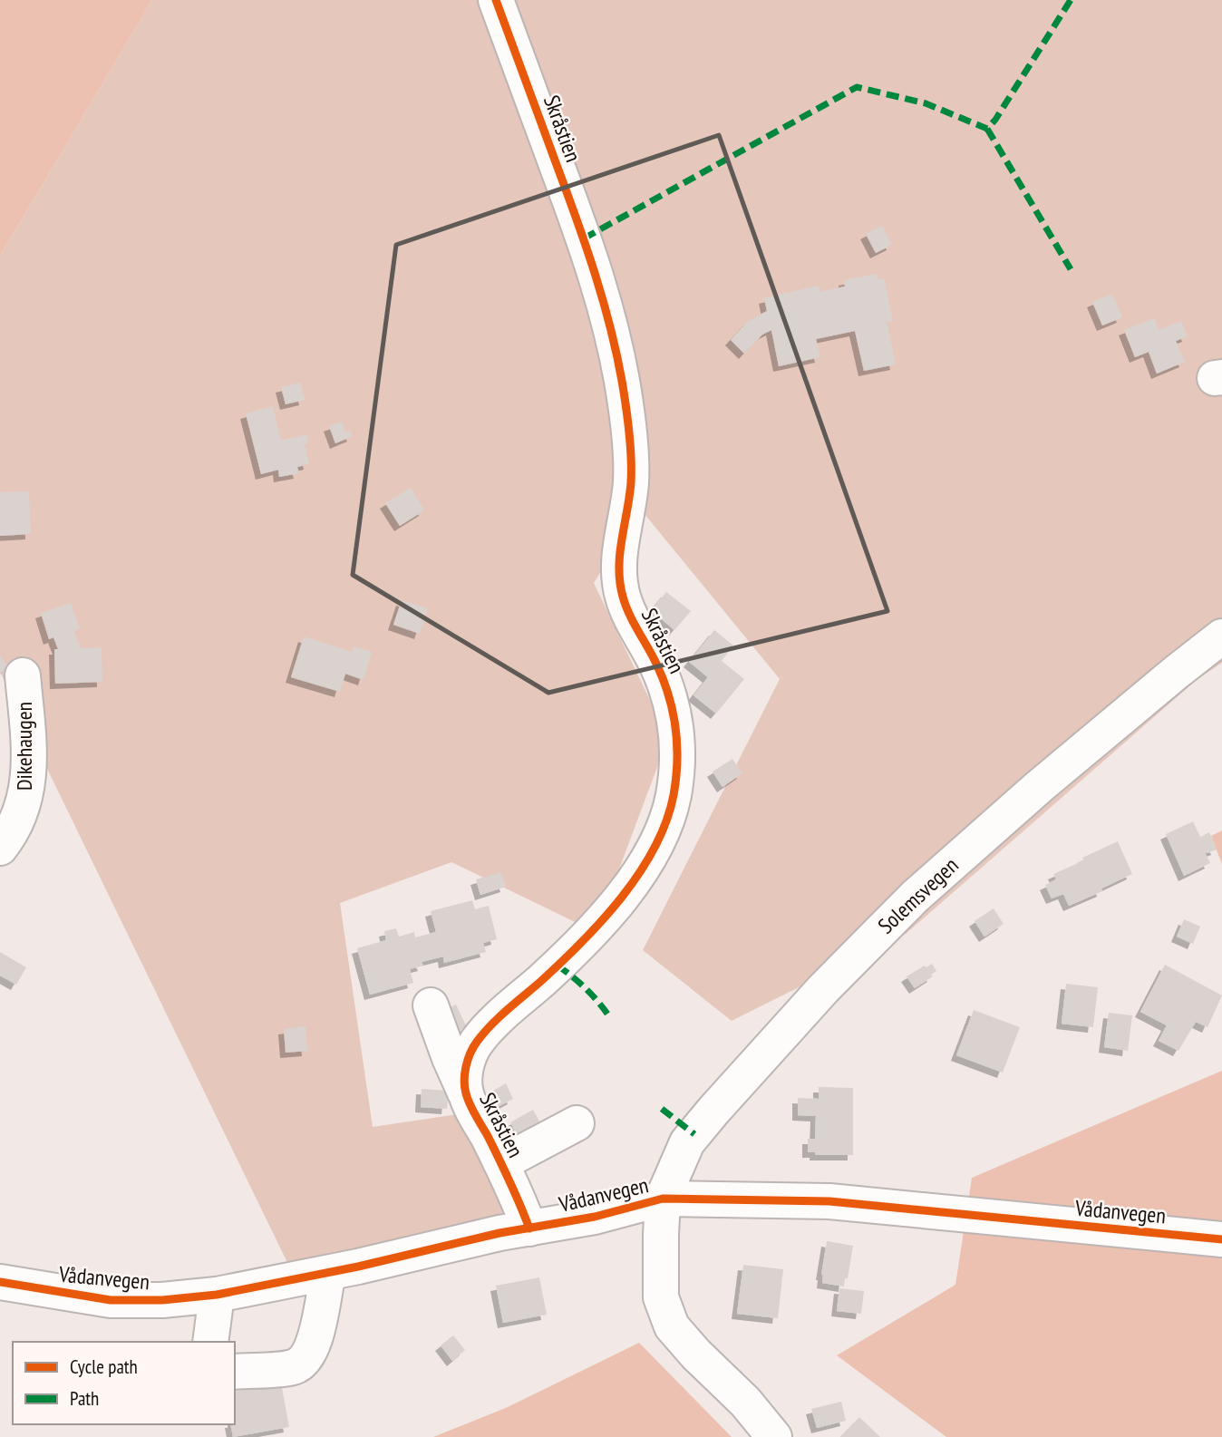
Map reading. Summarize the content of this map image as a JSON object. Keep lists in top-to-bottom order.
{
  "streets": {
    "street": [
      "Skråstien",
      "Dikehaugen",
      "Solemsvegen",
      "Vådanvegen"
    ]
  },
  "crossings": [
    ["Skråstien", "Vådanvegen"],
    ["Solemsvegen", "Vådanvegen"]
  ],
  "legend": ["Cycle path", "Path"]
}
